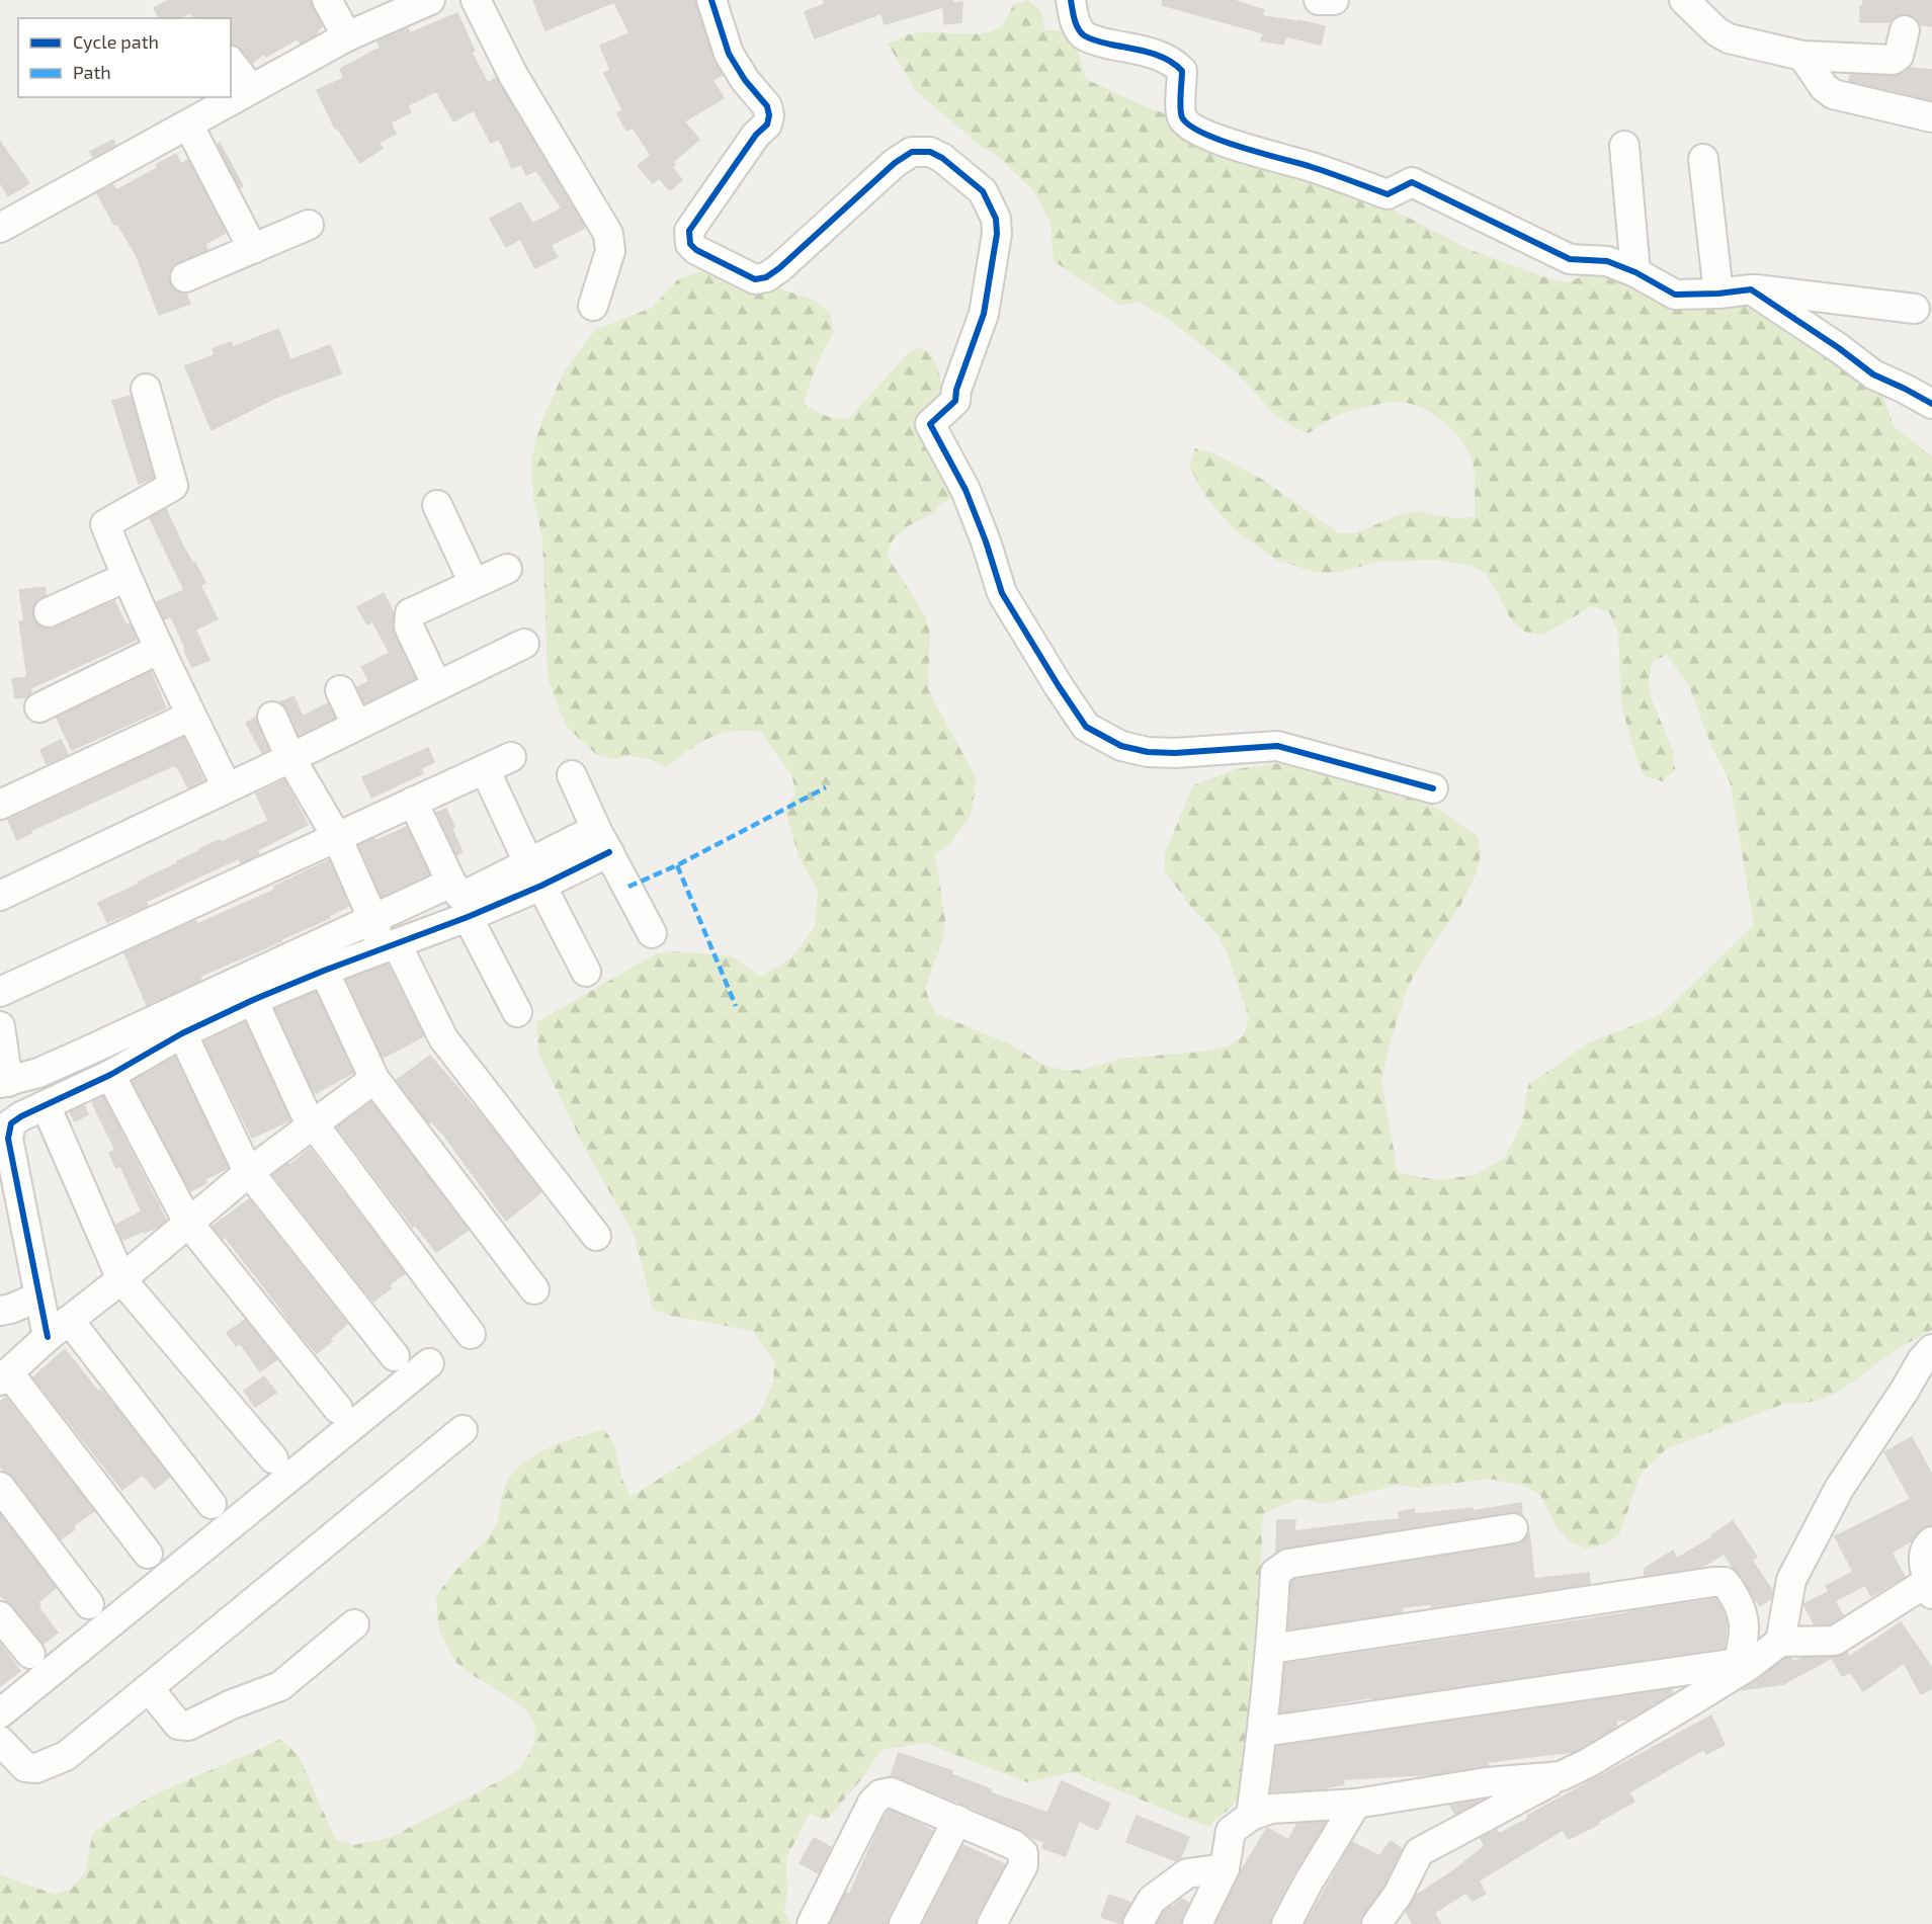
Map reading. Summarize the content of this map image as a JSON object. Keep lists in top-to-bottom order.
{
  "legend": ["Cycle path", "Path"]
}
